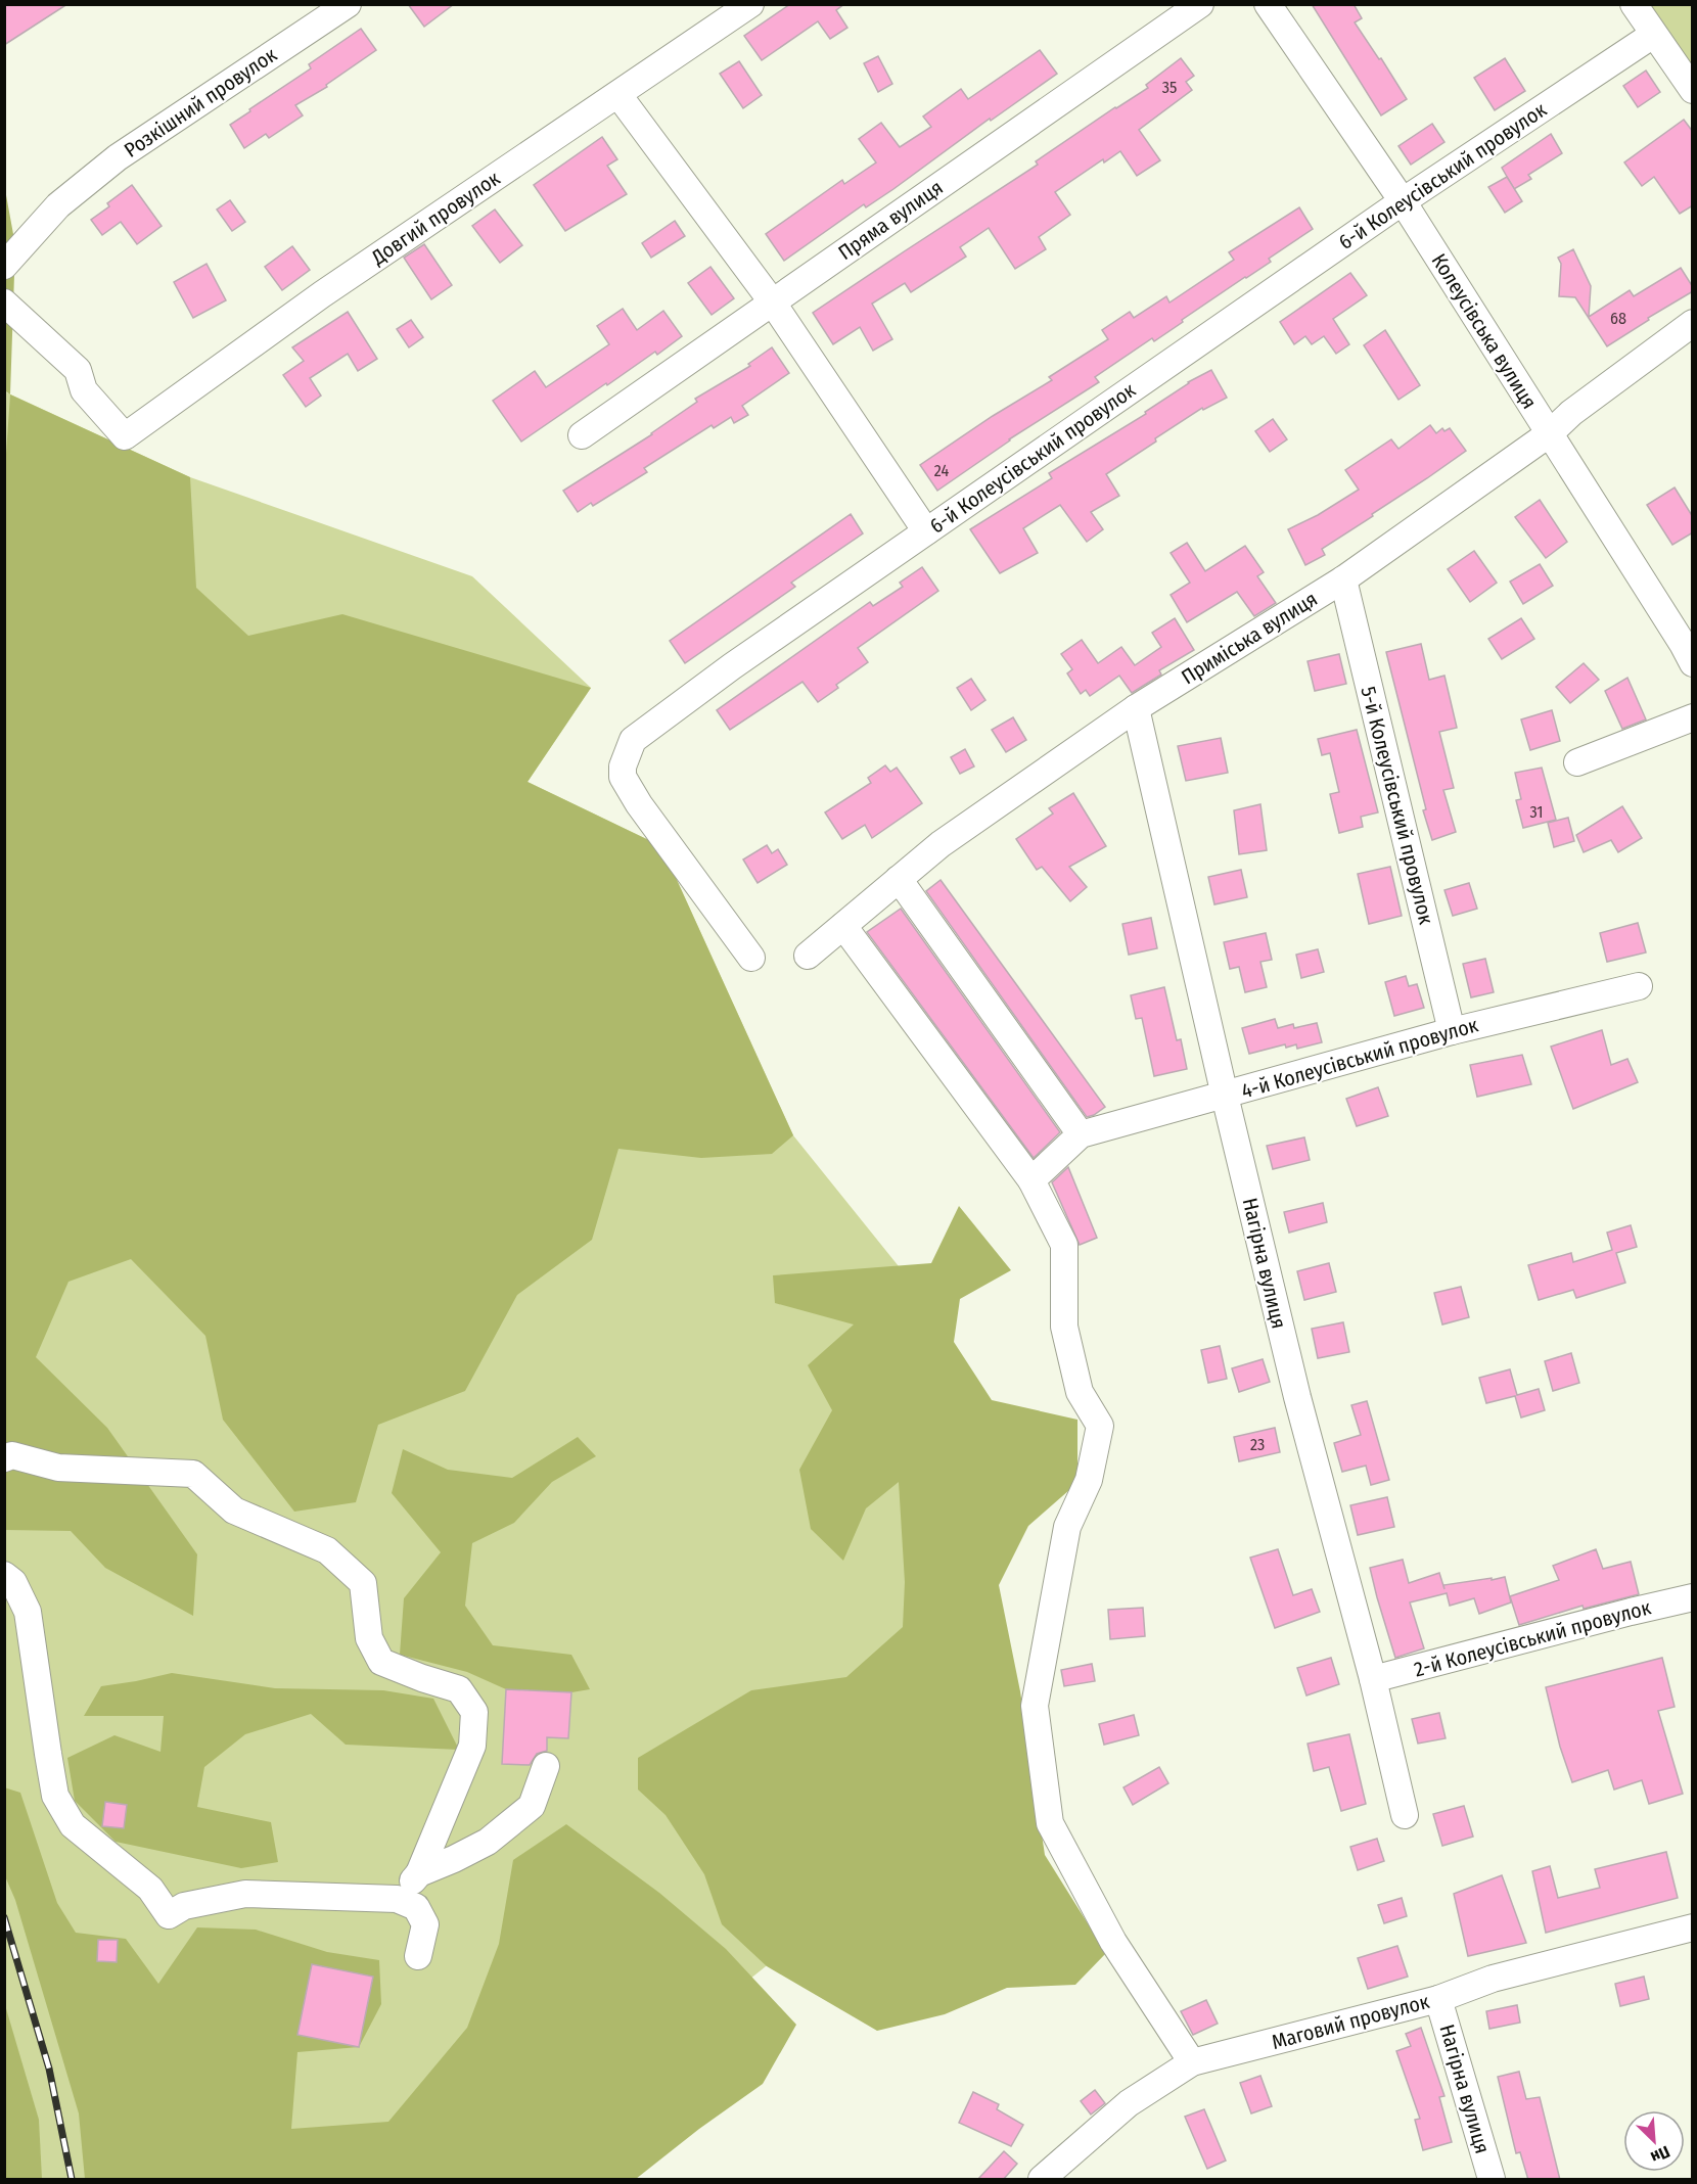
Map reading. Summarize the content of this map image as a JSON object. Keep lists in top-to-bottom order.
{
  "streets": {
    "street": [
      "Розкішний провулок",
      "6-й Колеусівський провулок",
      "Довгий провулок",
      "Пряма вулиця",
      "Колеусівська вулиця",
      "Приміська вулиця",
      "5-й Колеусівський провулок",
      "4-й Колеусівський провулок",
      "Нагірна вулиця",
      "2-й Колеусівський провулок",
      "Маговий провулок"
    ]
  },
  "crossings": [
    ["6-й Колеусівський провулок", "Колеусівська вулиця"],
    ["Колеусівська вулиця", "Приміська вулиця"],
    ["Приміська вулиця", "5-й Колеусівський провулок"],
    ["Приміська вулиця", "Нагірна вулиця"],
    ["5-й Колеусівський провулок", "4-й Колеусівський провулок"],
    ["4-й Колеусівський провулок", "Нагірна вулиця"],
    ["Нагірна вулиця", "2-й Колеусівський провулок"],
    ["Нагірна вулиця", "Маговий провулок"]
  ],
  "house_numbers": [
    "35",
    "68",
    "24",
    "31",
    "23"
  ],
  "north": "bottom right"
}
